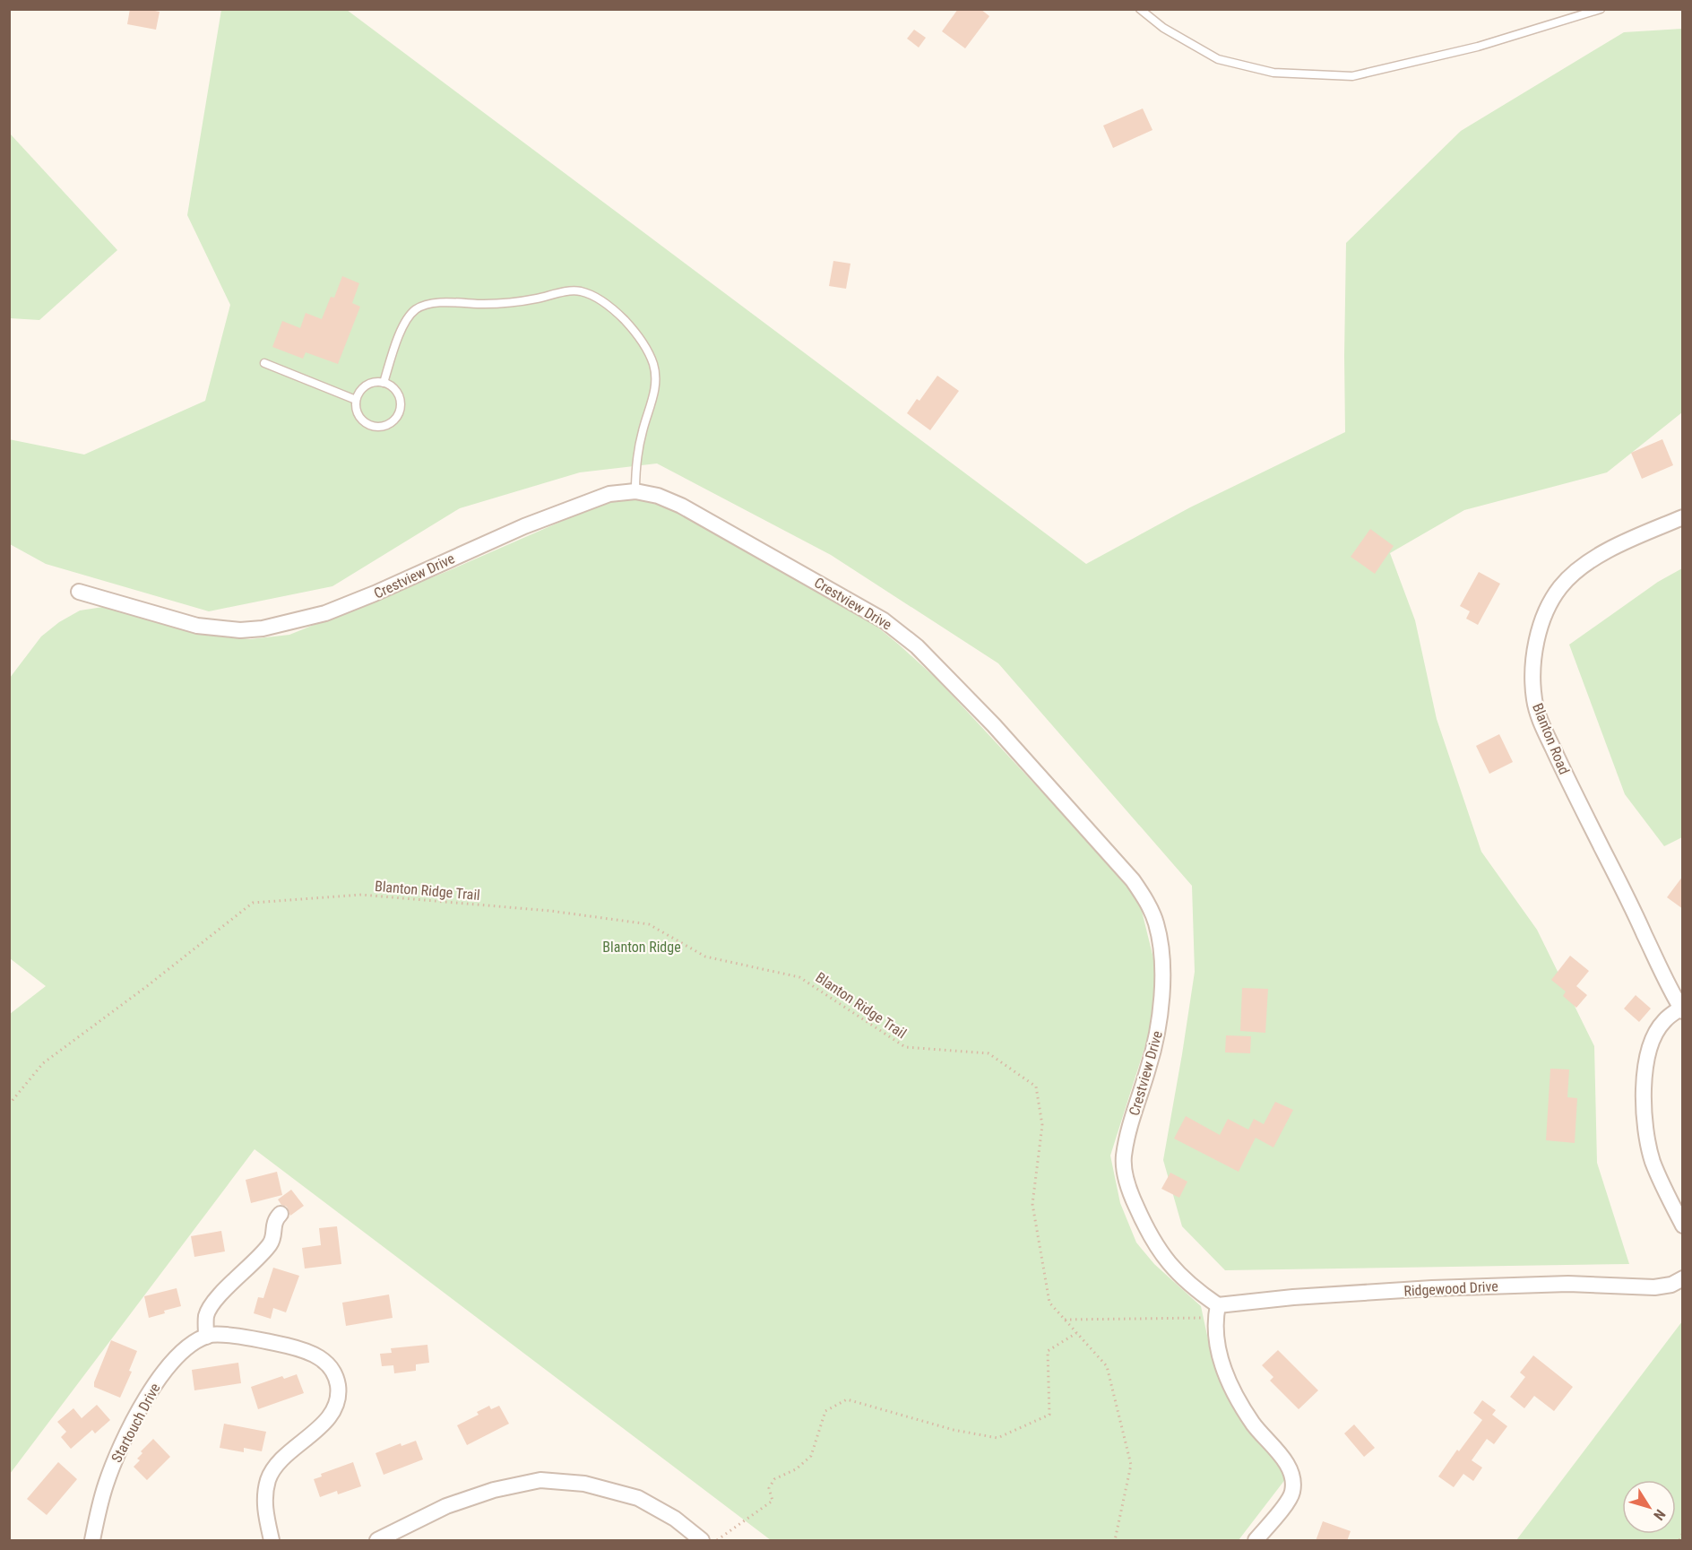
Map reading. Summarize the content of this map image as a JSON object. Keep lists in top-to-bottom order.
{
  "streets": {
    "street": [
      "Crestview Drive",
      "Blanton Road",
      "Ridgewood Drive",
      "Startouch Drive"
    ],
    "path": ["Blanton Ridge Trail"]
  },
  "crossings": [
    ["Crestview Drive", "Ridgewood Drive"]
  ],
  "parks": ["Blanton Ridge"],
  "north": "bottom right"
}
